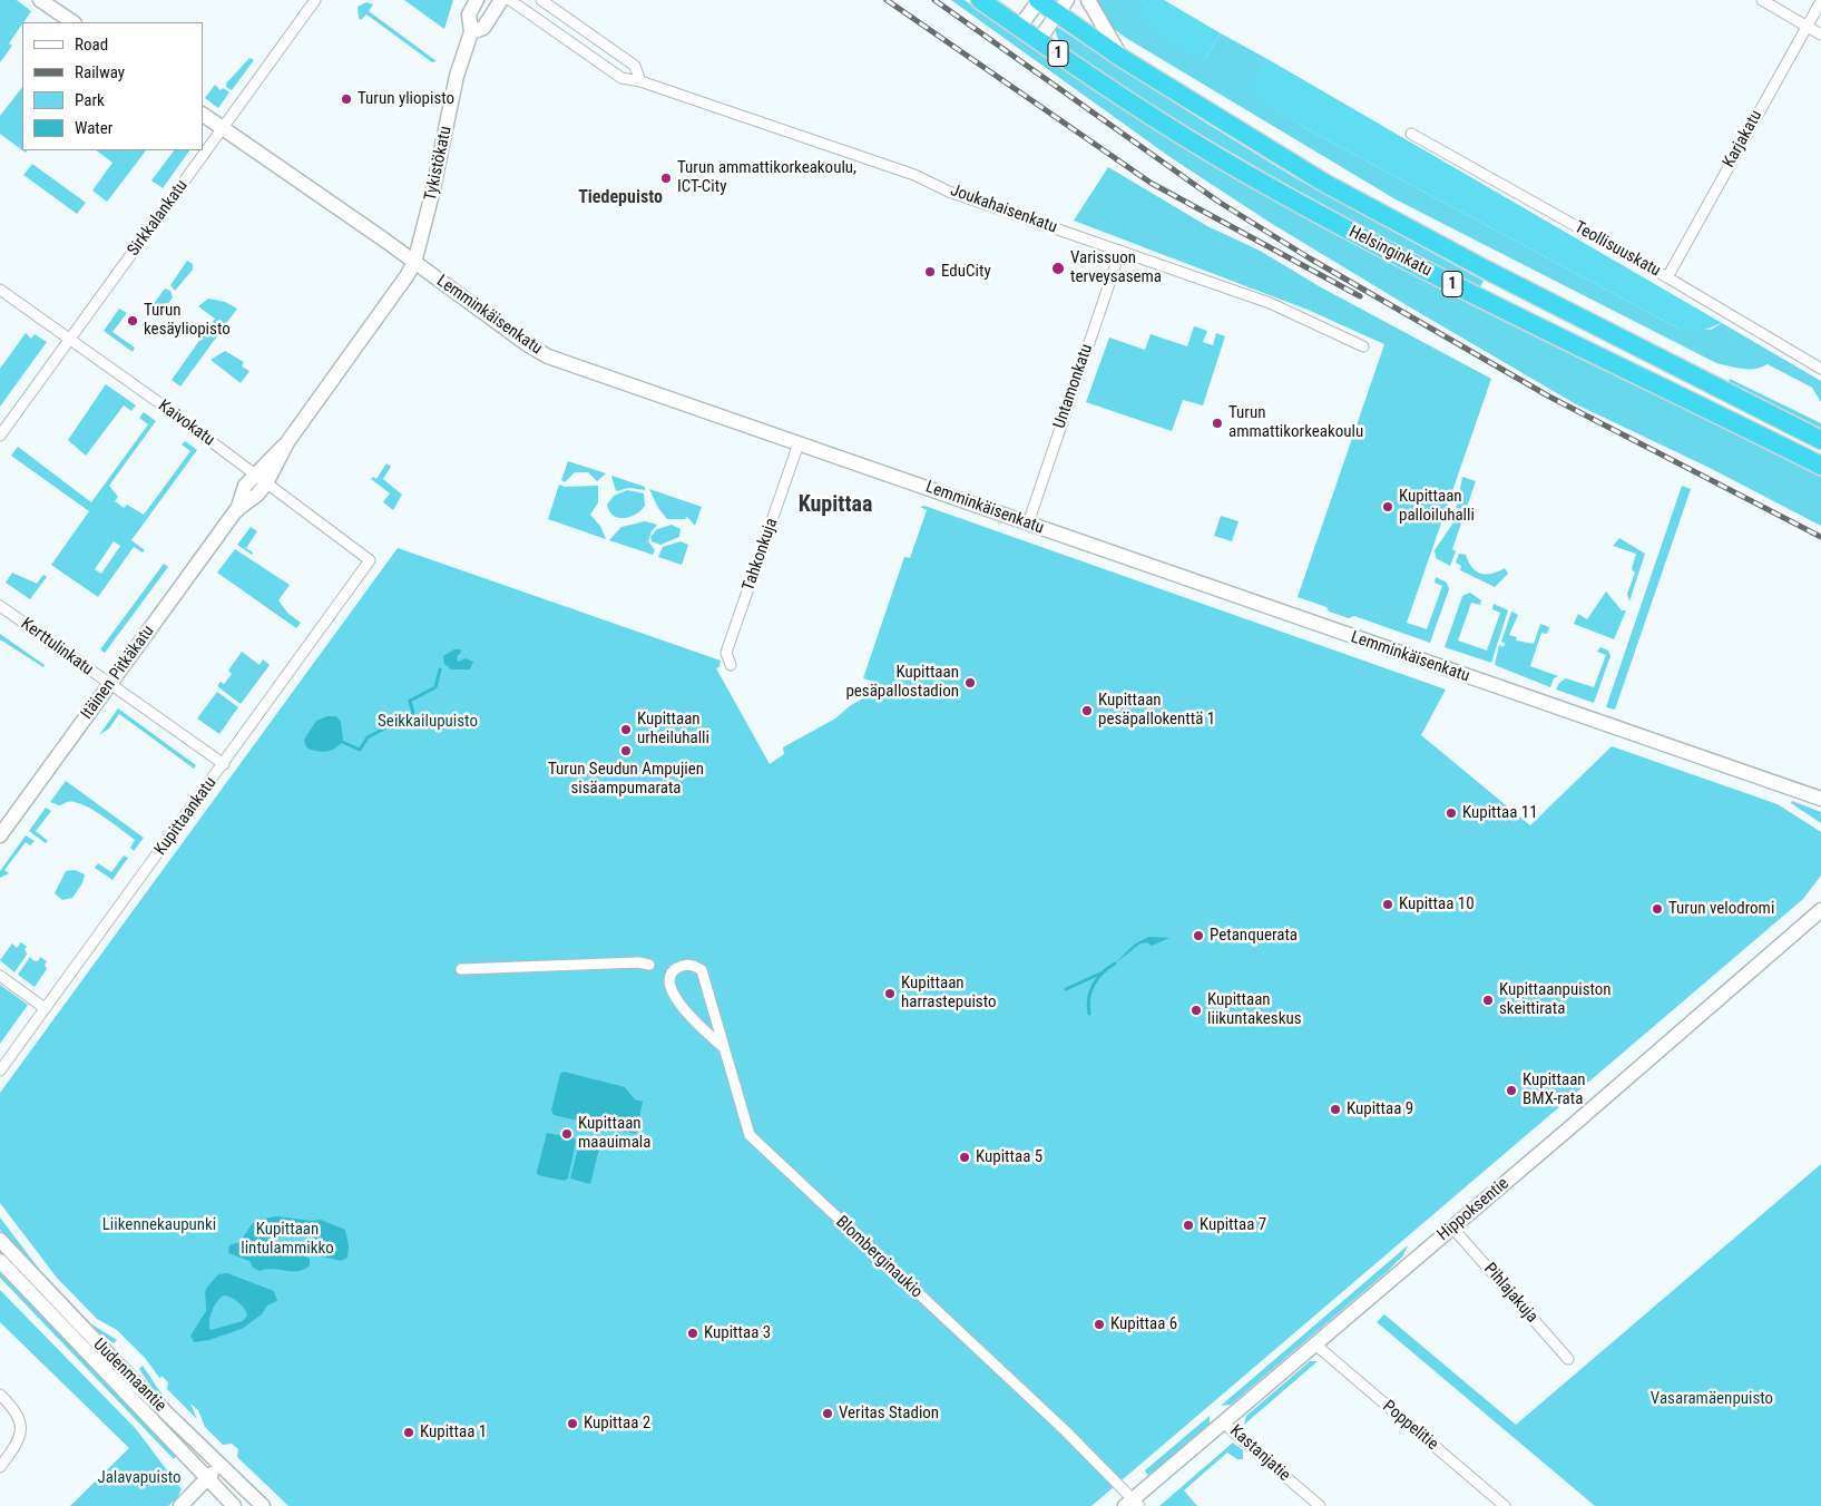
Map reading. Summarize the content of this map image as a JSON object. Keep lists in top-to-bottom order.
{
  "streets": {
    "highway": ["1", "Helsinginkatu"],
    "street": [
      "Karjakatu",
      "Tykistökatu",
      "Joukahaisenkatu",
      "Sirkkalankatu",
      "Teollisuuskatu",
      "Lemminkäisenkatu",
      "Untamonkatu",
      "Kaivokatu",
      "Tahkonkuja",
      "Kerttulinkatu",
      "Itäinen Pitkäkatu",
      "Kupittaankatu",
      "Hippoksentie",
      "Blomberginaukio",
      "Pihlajakuja",
      "Uudenmaantie",
      "Poppelitie",
      "Kastanjatie"
    ]
  },
  "crossings": [
    ["Karjakatu", "Teollisuuskatu"],
    ["Tykistökatu", "Lemminkäisenkatu"],
    ["Tykistökatu", "Itäinen Pitkäkatu"],
    ["Joukahaisenkatu", "Untamonkatu"],
    ["Sirkkalankatu", "Lemminkäisenkatu"],
    ["Sirkkalankatu", "Kaivokatu"],
    ["Lemminkäisenkatu", "Untamonkatu"],
    ["Lemminkäisenkatu", "Tahkonkuja"],
    ["Lemminkäisenkatu", "Itäinen Pitkäkatu"],
    ["Kaivokatu", "Itäinen Pitkäkatu"],
    ["Kaivokatu", "Kupittaankatu"],
    ["Kerttulinkatu", "Itäinen Pitkäkatu"],
    ["Kerttulinkatu", "Kupittaankatu"],
    ["Hippoksentie", "Blomberginaukio"],
    ["Hippoksentie", "Pihlajakuja"],
    ["Hippoksentie", "Poppelitie"],
    ["Hippoksentie", "Kastanjatie"]
  ],
  "districts": ["Tiedepuisto", "Kupittaa"],
  "parks": [
    "Seikkailupuisto",
    "Liikennekaupunki",
    "Kupittaan lintulammikko",
    "Vasaramäenpuisto",
    "Jalavapuisto"
  ],
  "places": [
    "Turun yliopisto",
    "Turun ammattikorkeakoulu, ICT-City",
    "Varissuon terveysasema",
    "EduCity",
    "Turun kesäyliopisto",
    "Turun ammattikorkeakoulu",
    "Kupittaan palloiluhalli",
    "Kupittaan pesäpallostadion",
    "Kupittaan pesäpallokenttä 1",
    "Kupittaan urheiluhalli",
    "Turun Seudun Ampujien sisäampumarata",
    "Kupittaa 11",
    "Kupittaa 10",
    "Turun velodromi",
    "Petanquerata",
    "Kupittaan harrastepuisto",
    "Kupittaanpuiston skeittirata",
    "Kupittaan liikuntakeskus",
    "Kupittaan BMX-rata",
    "Kupittaa 9",
    "Kupittaan maauimala",
    "Kupittaa 5",
    "Kupittaa 7",
    "Kupittaa 6",
    "Kupittaa 3",
    "Veritas Stadion",
    "Kupittaa 2",
    "Kupittaa 1"
  ],
  "legend": [
    "Road",
    "Railway",
    "Park",
    "Water"
  ]
}
